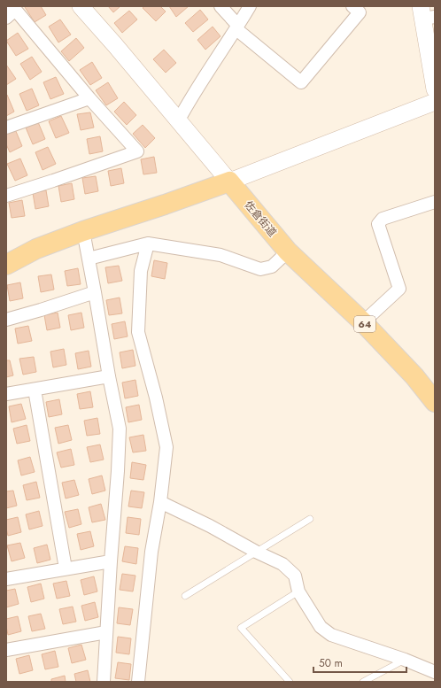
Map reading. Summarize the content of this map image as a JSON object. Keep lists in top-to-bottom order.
{
  "streets": {
    "main road": ["佐倉街道", "64"]
  },
  "scale_bar": "50 m"
}
